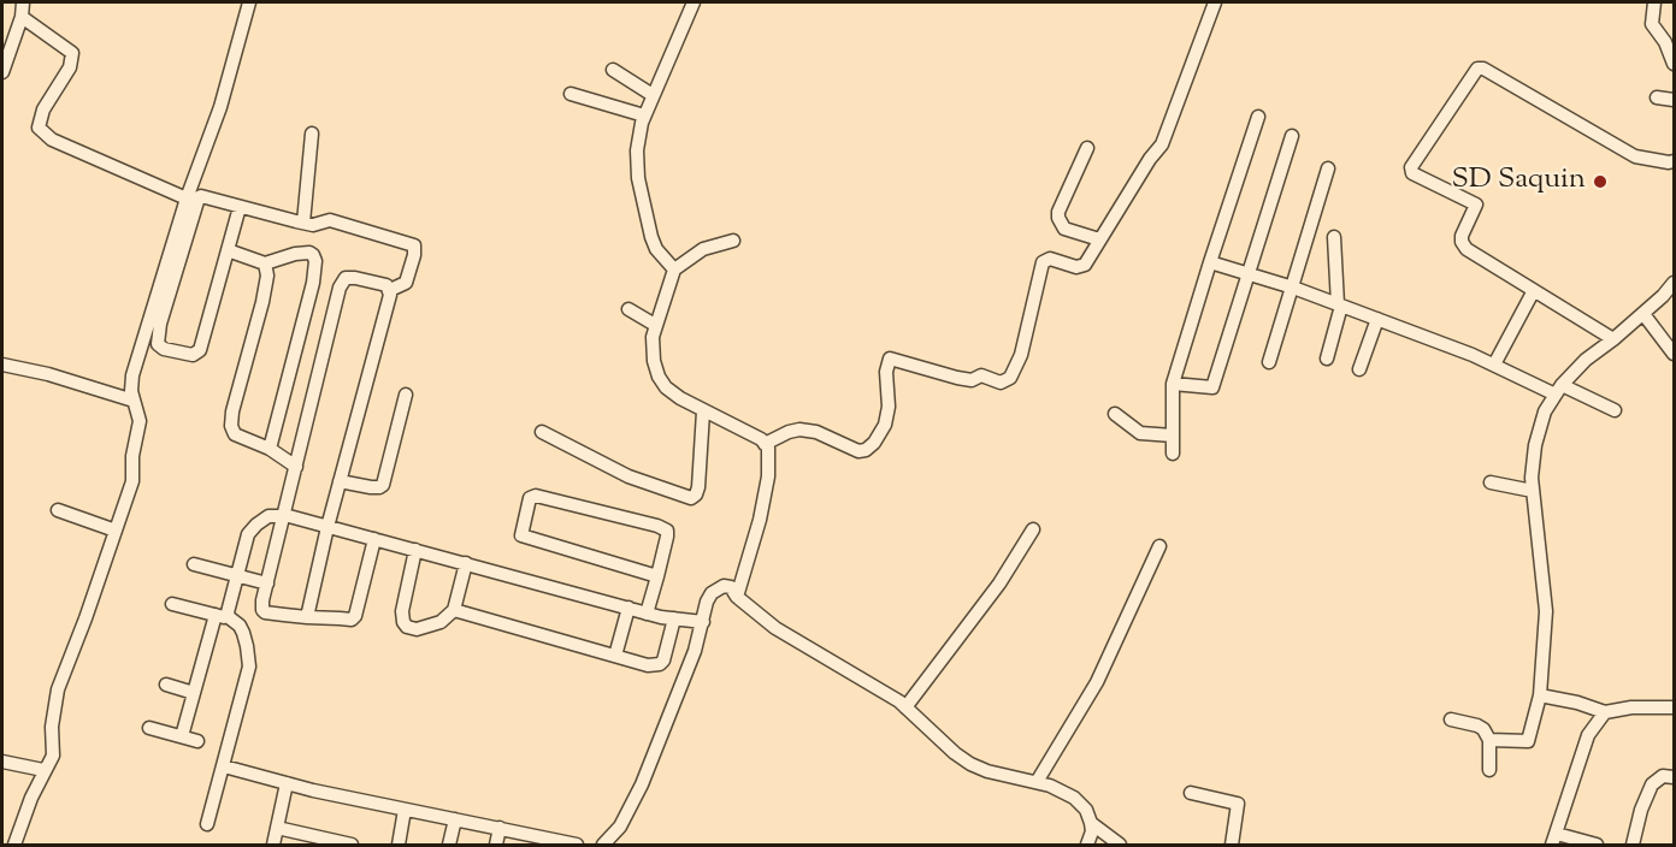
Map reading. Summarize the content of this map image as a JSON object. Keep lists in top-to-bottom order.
{
  "places": ["SD Saquin"]
}
